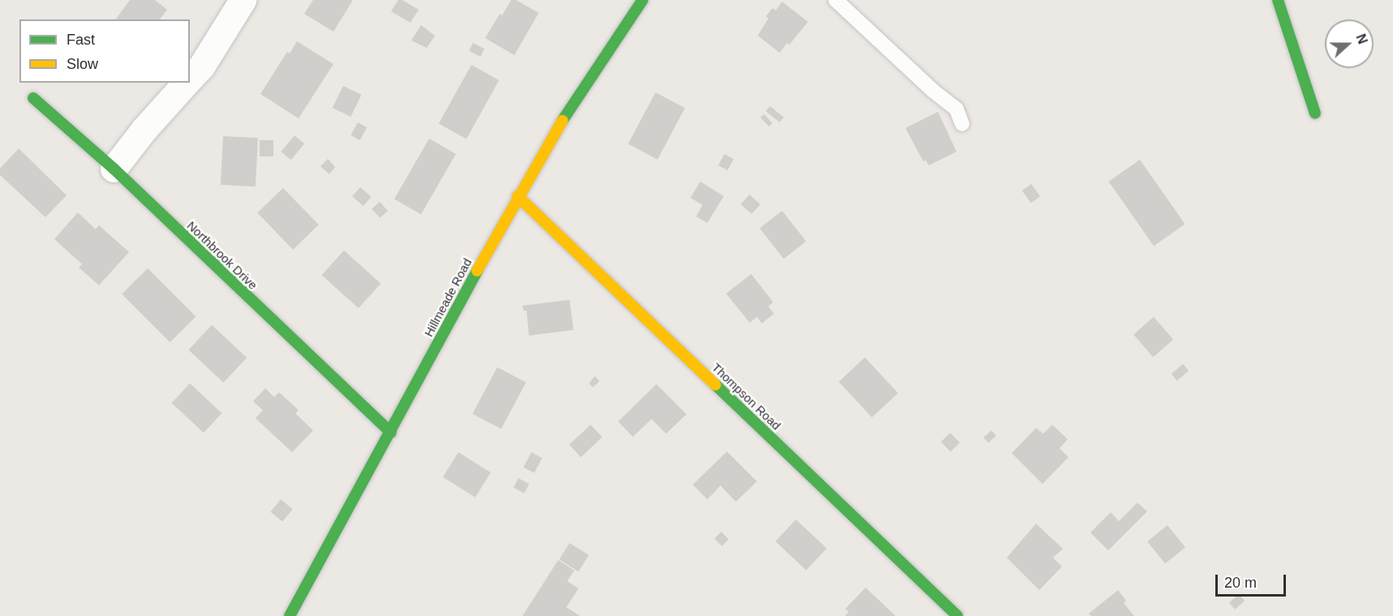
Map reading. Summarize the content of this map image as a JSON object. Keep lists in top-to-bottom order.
{
  "streets": {
    "street": ["Northbrook Drive", "Hillmeade Road", "Thompson Road"]
  },
  "crossings": [
    ["Northbrook Drive", "Hillmeade Road"],
    ["Hillmeade Road", "Thompson Road"]
  ],
  "legend": ["Fast", "Slow"],
  "scale_bar": "20 m",
  "north": "right"
}
